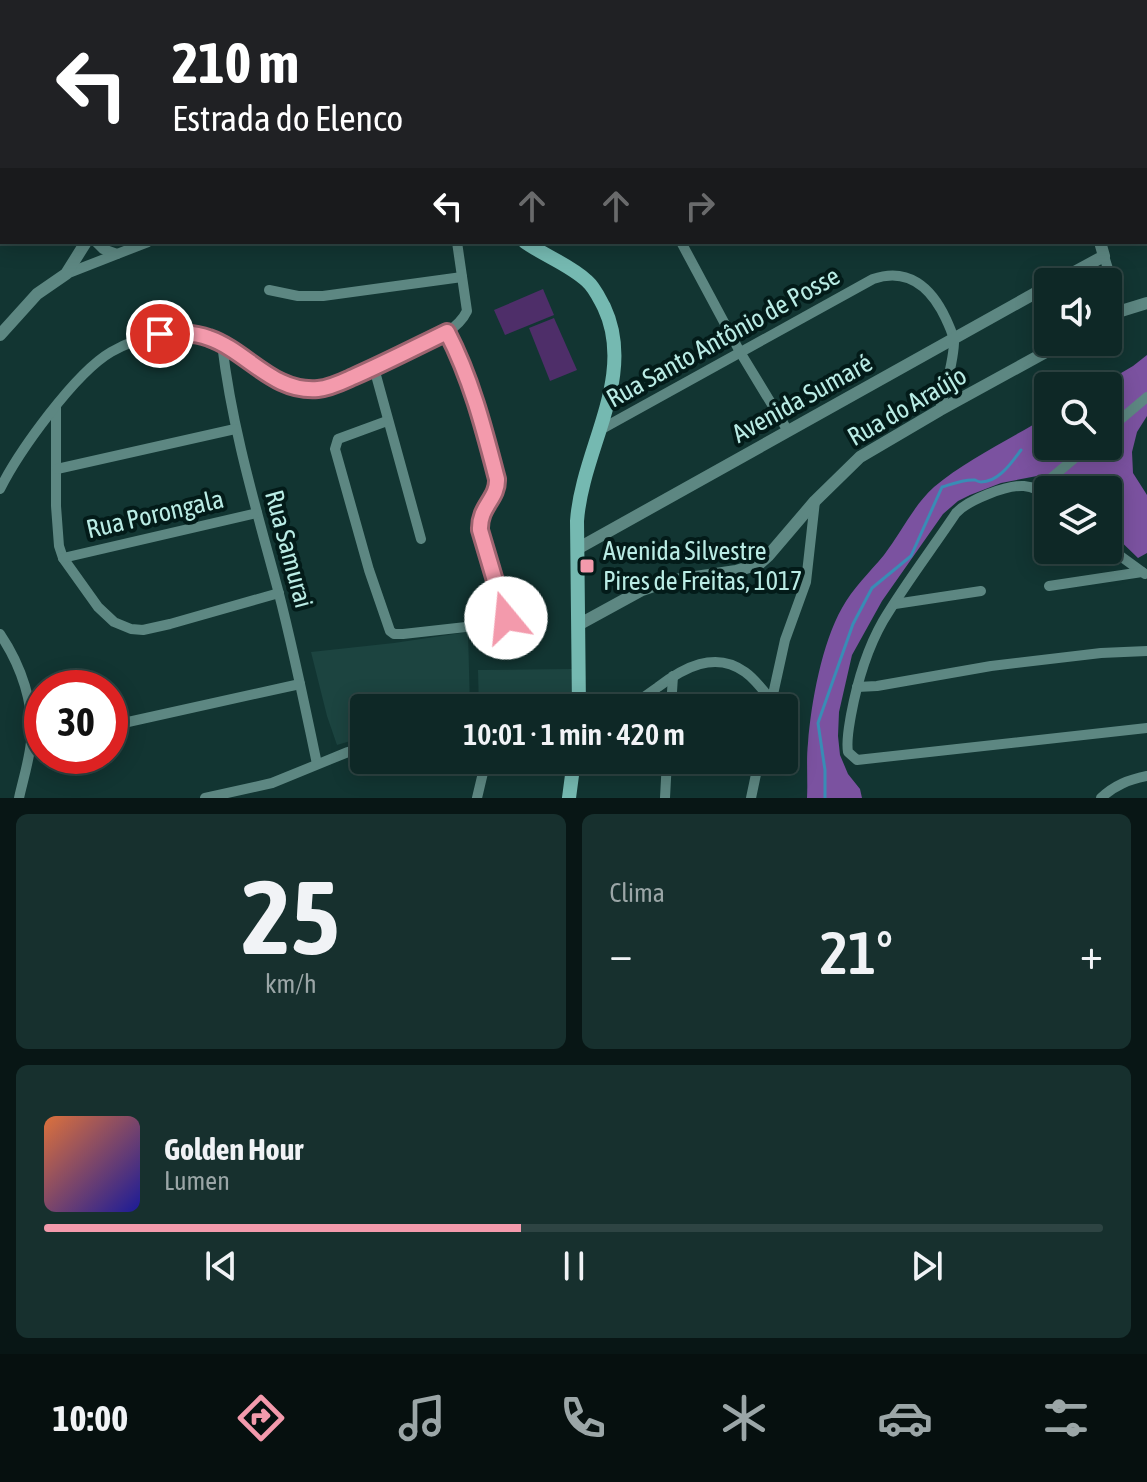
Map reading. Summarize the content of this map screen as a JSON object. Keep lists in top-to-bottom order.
{
  "streets": {
    "street": [
      "Rua Santo Antônio de Posse",
      "Avenida Sumaré",
      "Rua do Araújo",
      "Rua Porongala",
      "Rua Samurai"
    ]
  },
  "crossings": [
    ["Rua Santo Antônio de Posse", "Avenida Sumaré"],
    ["Rua Porongala", "Rua Samurai"]
  ],
  "places": {
    "transit": ["Avenida Silvestre Pires de Freitas, 1017"]
  },
  "page": {
    "turn": ["210 m", "Estrada do Elenco"],
    "limit": "30",
    "trip": "10:01 · 1 min · 420 m",
    "tile": [
      ["25", "km/h"],
      "Clima"
    ],
    "heat": ["−", "21°", "+"],
    "song": ["Golden Hour", "Lumen"],
    "tabs": "10:00"
  }
}
